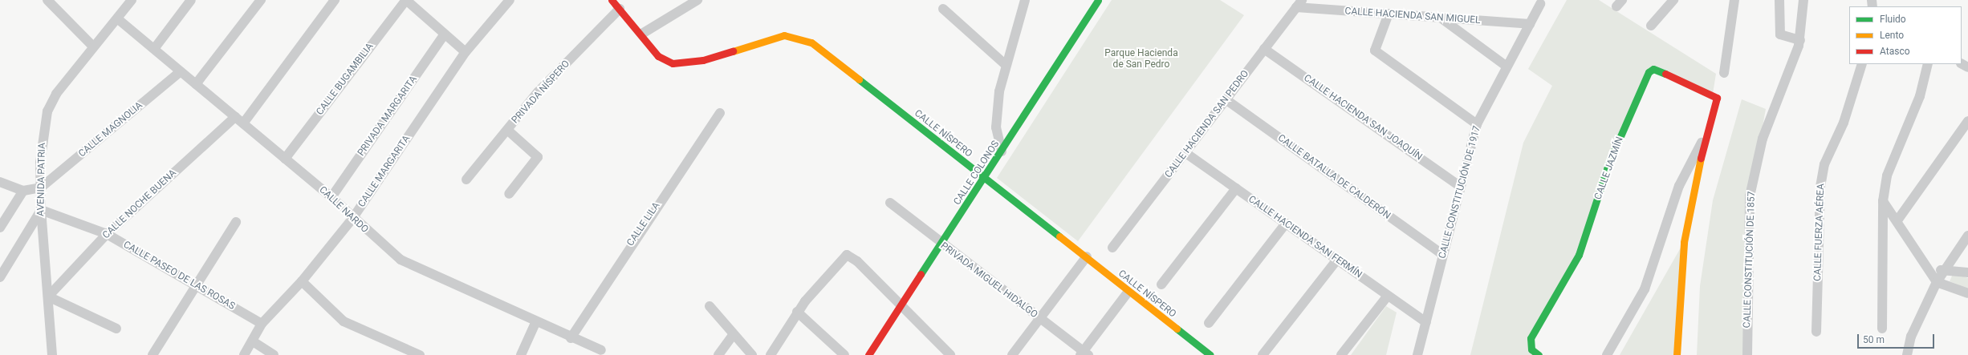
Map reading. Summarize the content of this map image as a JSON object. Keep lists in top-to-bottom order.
{
  "streets": {
    "street": [
      "CALLE HACIENDA SAN MIGUEL",
      "CALLE BUGAMBILIA",
      "PRIVADA NÍSPERO",
      "PRIVADA MARGARITA",
      "CALLE HACIENDA SAN JOAQUÍN",
      "CALLE HACIENDA SAN PEDRO",
      "CALLE MAGNOLIA",
      "CALLE NÍSPERO",
      "CALLE JAZMÍN",
      "CALLE MARGARITA",
      "CALLE COLONOS",
      "CALLE BATALLA DE CALDERÓN",
      "AVENIDA PATRIA",
      "CALLE CONSTITUCIÓN DE 1917",
      "CALLE NOCHE BUENA",
      "CALLE NARDO",
      "CALLE LILA",
      "CALLE FUERZA AÉREA",
      "CALLE HACIENDA SAN FERMÍN",
      "CALLE CONSTITUCIÓN DE 1857",
      "CALLE PASEO DE LAS ROSAS",
      "PRIVADA MIGUEL HIDALGO"
    ]
  },
  "crossings": [
    ["CALLE HACIENDA SAN MIGUEL", "CALLE HACIENDA SAN PEDRO"],
    ["CALLE HACIENDA SAN MIGUEL", "CALLE CONSTITUCIÓN DE 1917"],
    ["CALLE BUGAMBILIA", "CALLE NARDO"],
    ["PRIVADA NÍSPERO", "CALLE NÍSPERO"],
    ["PRIVADA MARGARITA", "CALLE NARDO"],
    ["CALLE HACIENDA SAN JOAQUÍN", "CALLE HACIENDA SAN PEDRO"],
    ["CALLE HACIENDA SAN JOAQUÍN", "CALLE CONSTITUCIÓN DE 1917"],
    ["CALLE HACIENDA SAN PEDRO", "CALLE BATALLA DE CALDERÓN"],
    ["CALLE HACIENDA SAN PEDRO", "CALLE HACIENDA SAN FERMÍN"],
    ["CALLE MAGNOLIA", "AVENIDA PATRIA"],
    ["CALLE MAGNOLIA", "CALLE NARDO"],
    ["CALLE NÍSPERO", "CALLE COLONOS"],
    ["CALLE MARGARITA", "CALLE NARDO"],
    ["CALLE MARGARITA", "CALLE PASEO DE LAS ROSAS"],
    ["CALLE COLONOS", "PRIVADA MIGUEL HIDALGO"],
    ["CALLE BATALLA DE CALDERÓN", "CALLE CONSTITUCIÓN DE 1917"],
    ["AVENIDA PATRIA", "CALLE NOCHE BUENA"],
    ["AVENIDA PATRIA", "CALLE NARDO"],
    ["AVENIDA PATRIA", "CALLE PASEO DE LAS ROSAS"],
    ["CALLE CONSTITUCIÓN DE 1917", "CALLE HACIENDA SAN FERMÍN"],
    ["CALLE NOCHE BUENA", "CALLE NARDO"],
    ["CALLE NOCHE BUENA", "CALLE PASEO DE LAS ROSAS"],
    ["CALLE NARDO", "CALLE LILA"]
  ],
  "parks": ["Parque Hacienda de San Pedro"],
  "legend": ["Fluido", "Lento", "Atasco"],
  "scale_bar": "50 m"
}
